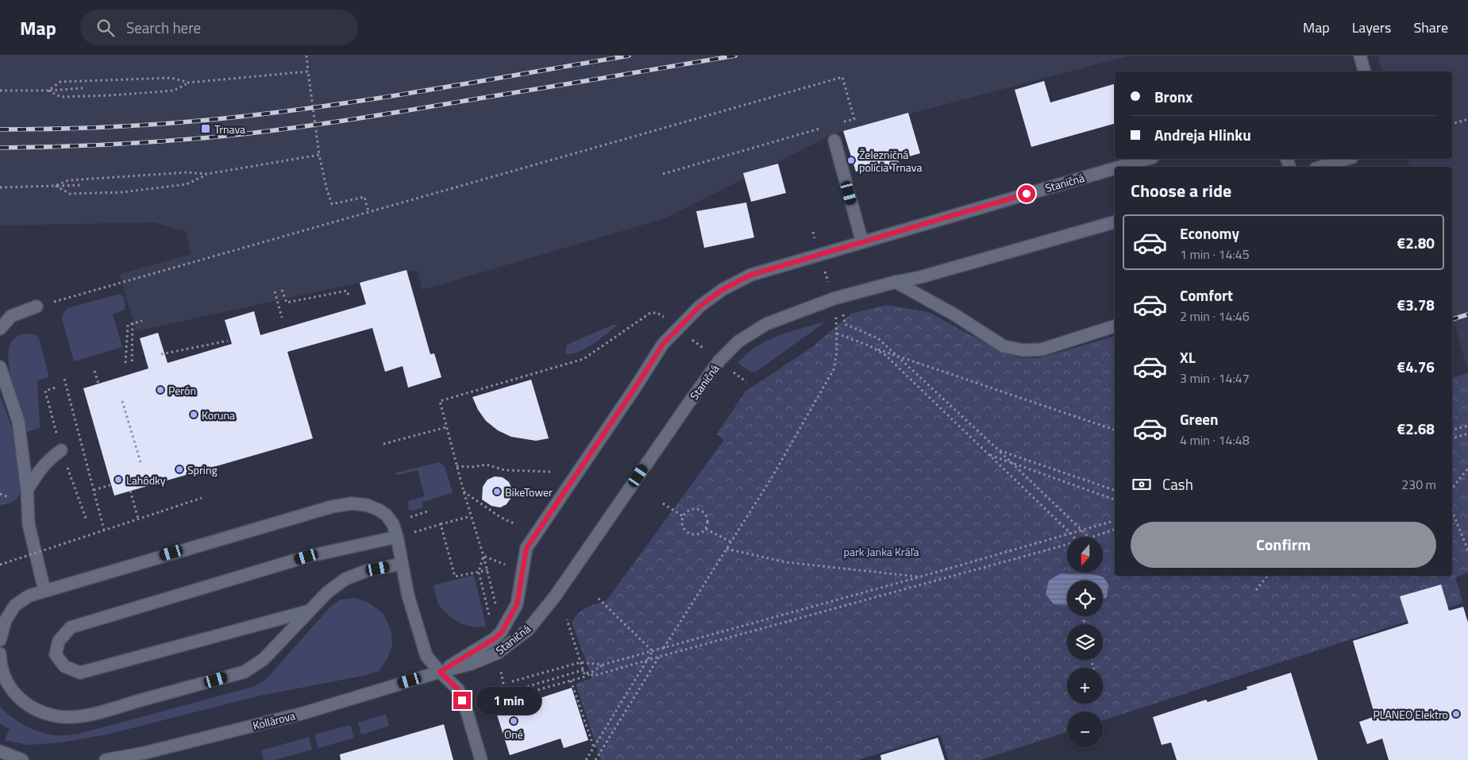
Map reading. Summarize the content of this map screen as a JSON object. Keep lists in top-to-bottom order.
{
  "streets": {
    "street": ["Staničná", "Kollárova"]
  },
  "crossings": [
    ["Staničná", "Kollárova"]
  ],
  "parks": ["park Janka Kráľa"],
  "places": {
    "transit": ["Trnava"],
    "other": [
      "Železničná polícia Trnava",
      "Perón",
      "Koruna",
      "Spring",
      "Lahôdky",
      "BikeTower",
      "PLANEO Elektro",
      "Oné"
    ]
  },
  "north": "bottom",
  "page": {
    "header": "Map",
    "search": "Search here",
    "nav": ["Map", "Layers", "Share"],
    "banner": ["Bronx", "Andreja Hlinku"],
    "heading": "Choose a ride",
    "list": [
      {
        "name": "Economy",
        "note": "1 min · 14:45",
        "value": "€2.80"
      },
      {
        "name": "Comfort",
        "note": "2 min · 14:46",
        "value": "€3.78"
      },
      {
        "name": "XL",
        "note": "3 min · 14:47",
        "value": "€4.76"
      },
      {
        "name": "Green",
        "note": "4 min · 14:48",
        "value": "€2.68"
      }
    ],
    "pay": ["Cash", "230 m"],
    "buttons": "Confirm",
    "map_buttons": ["+", "−"],
    "bubble": "1 min"
  }
}
